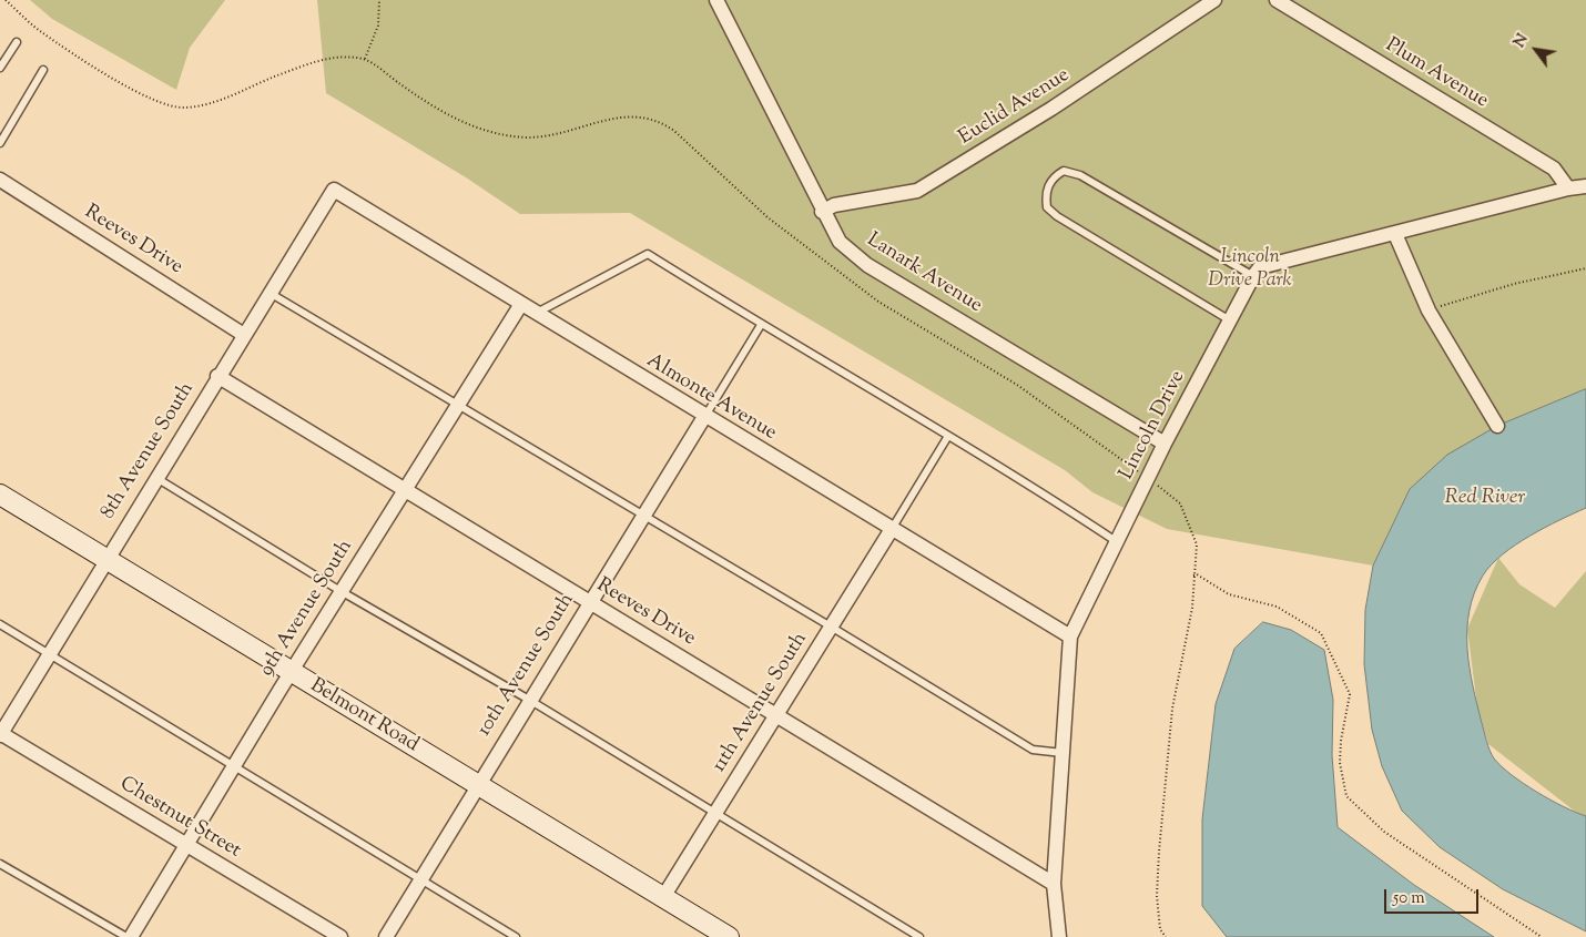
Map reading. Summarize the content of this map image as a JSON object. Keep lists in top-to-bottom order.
{
  "streets": {
    "street": [
      "Plum Avenue",
      "Euclid Avenue",
      "Reeves Drive",
      "Lanark Avenue",
      "Almonte Avenue",
      "Lincoln Drive",
      "8th Avenue South",
      "9th Avenue South",
      "10th Avenue South",
      "11th Avenue South",
      "Belmont Road",
      "Chestnut Street"
    ]
  },
  "crossings": [
    ["Euclid Avenue", "Lanark Avenue"],
    ["Reeves Drive", "Lincoln Drive"],
    ["Reeves Drive", "8th Avenue South"],
    ["Reeves Drive", "9th Avenue South"],
    ["Reeves Drive", "10th Avenue South"],
    ["Reeves Drive", "11th Avenue South"],
    ["Lanark Avenue", "Lincoln Drive"],
    ["Almonte Avenue", "Lincoln Drive"],
    ["Almonte Avenue", "8th Avenue South"],
    ["Almonte Avenue", "9th Avenue South"],
    ["Almonte Avenue", "10th Avenue South"],
    ["Almonte Avenue", "11th Avenue South"],
    ["8th Avenue South", "Belmont Road"],
    ["8th Avenue South", "Chestnut Street"],
    ["9th Avenue South", "Belmont Road"],
    ["9th Avenue South", "Chestnut Street"],
    ["10th Avenue South", "Belmont Road"],
    ["11th Avenue South", "Belmont Road"]
  ],
  "water": ["Red River"],
  "parks": ["Lincoln Drive Park"],
  "scale_bar": "50 m",
  "north": "top left"
}
